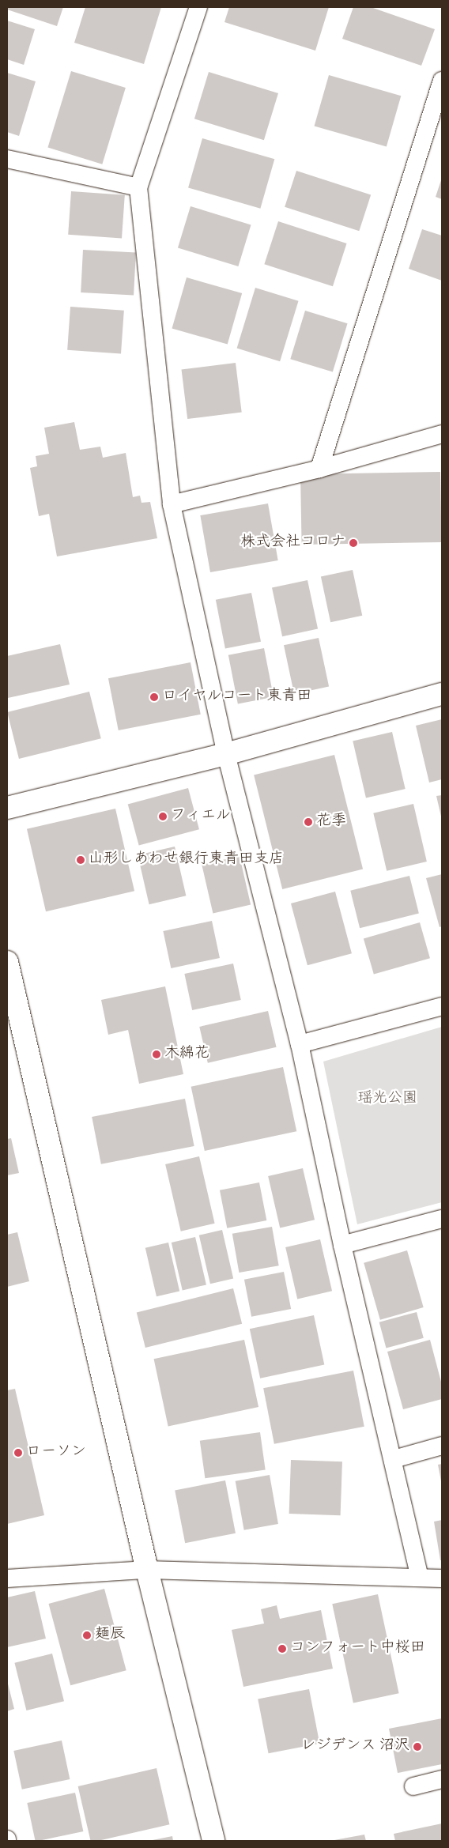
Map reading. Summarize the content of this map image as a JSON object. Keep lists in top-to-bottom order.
{
  "parks": ["瑶光公園"],
  "places": [
    "株式会社コロナ",
    "ロイヤルコート東青田",
    "フィエル",
    "花季",
    "山形しあわせ銀行東青田支店",
    "木綿花",
    "ローソン",
    "麺辰",
    "コンフォート中桜田",
    "レジデンス 沼沢"
  ]
}
